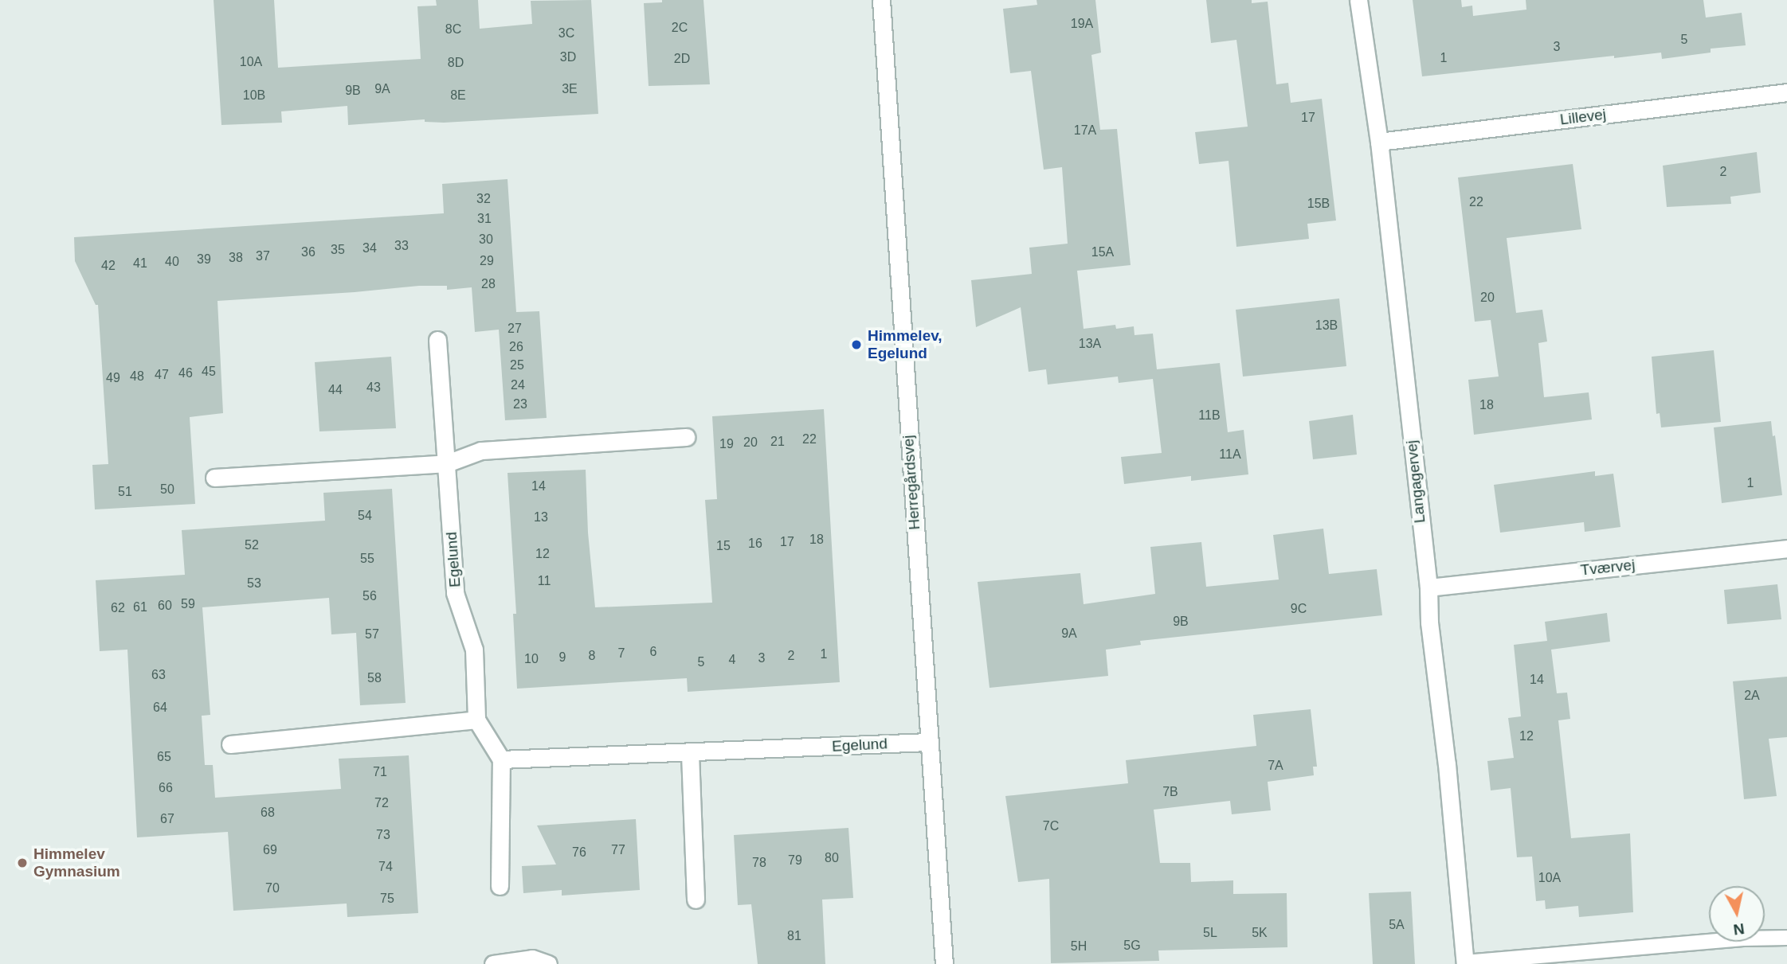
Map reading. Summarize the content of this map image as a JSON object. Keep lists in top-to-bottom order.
{
  "streets": {
    "street": [
      "Lillevej",
      "Langagervej",
      "Herregårdsvej",
      "Egelund",
      "Tværvej"
    ]
  },
  "crossings": [
    ["Lillevej", "Langagervej"],
    ["Langagervej", "Tværvej"],
    ["Herregårdsvej", "Egelund"]
  ],
  "places": ["Himmelev, Egelund", "Himmelev Gymnasium"],
  "house_numbers": [
    "19A",
    "2C",
    "8C",
    "3C",
    "5",
    "3",
    "3D",
    "1",
    "2D",
    "10A",
    "8D",
    "9A",
    "3E",
    "9B",
    "10B",
    "8E",
    "17",
    "17A",
    "2",
    "32",
    "22",
    "15B",
    "31",
    "30",
    "33",
    "34",
    "35",
    "36",
    "15A",
    "37",
    "38",
    "39",
    "29",
    "40",
    "41",
    "42",
    "28",
    "20",
    "13B",
    "27",
    "13A",
    "26",
    "25",
    "45",
    "46",
    "47",
    "48",
    "49",
    "24",
    "43",
    "44",
    "23",
    "18",
    "11B",
    "22",
    "21",
    "20",
    "19",
    "11A",
    "1",
    "14",
    "50",
    "51",
    "54",
    "13",
    "18",
    "17",
    "16",
    "52",
    "15",
    "12",
    "55",
    "11",
    "53",
    "56",
    "59",
    "60",
    "61",
    "62",
    "9C",
    "9B",
    "9A",
    "57",
    "6",
    "7",
    "1",
    "8",
    "2",
    "9",
    "3",
    "10",
    "4",
    "5",
    "63",
    "58",
    "14",
    "2A",
    "64",
    "12",
    "65",
    "7A",
    "71",
    "66",
    "7B",
    "72",
    "68",
    "67",
    "7C",
    "73",
    "69",
    "77",
    "76",
    "80",
    "79",
    "78",
    "74",
    "10A",
    "70",
    "75",
    "5A",
    "5L",
    "5K",
    "81",
    "5G",
    "5H"
  ],
  "north": "bottom"
}
